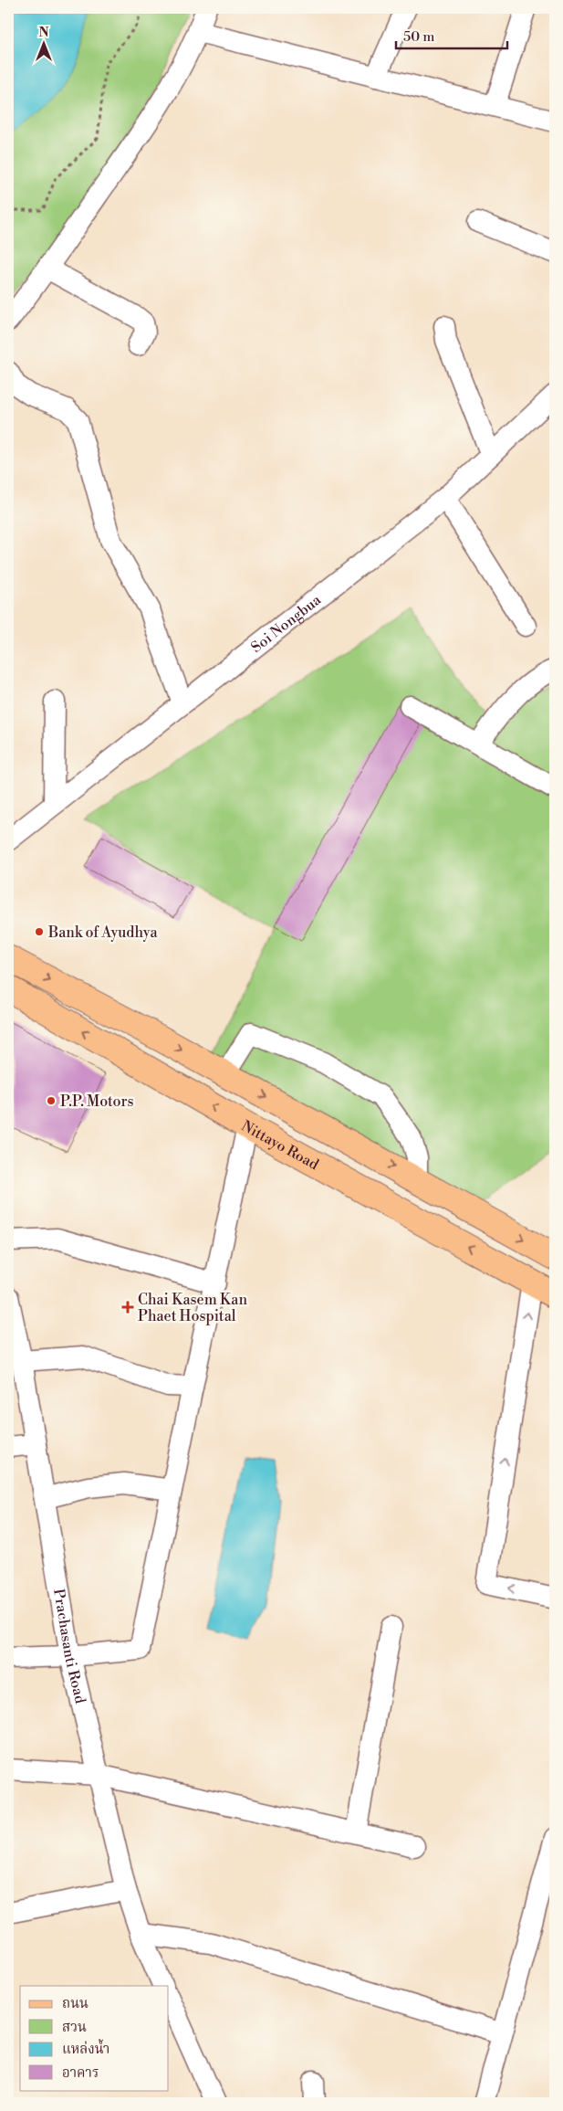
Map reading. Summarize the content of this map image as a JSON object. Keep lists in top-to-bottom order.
{
  "streets": {
    "main road": ["Nittayo Road"],
    "street": ["Soi Nongbua", "Prachasanti Road"]
  },
  "places": {
    "other": ["Bank of Ayudhya", "P.P. Motors"],
    "health": ["Chai Kasem Kan Phaet Hospital"]
  },
  "legend": [
    "ถนน",
    "สวน",
    "แหล่งน้ำ",
    "อาคาร"
  ],
  "scale_bar": "50 m",
  "north": "top"
}
